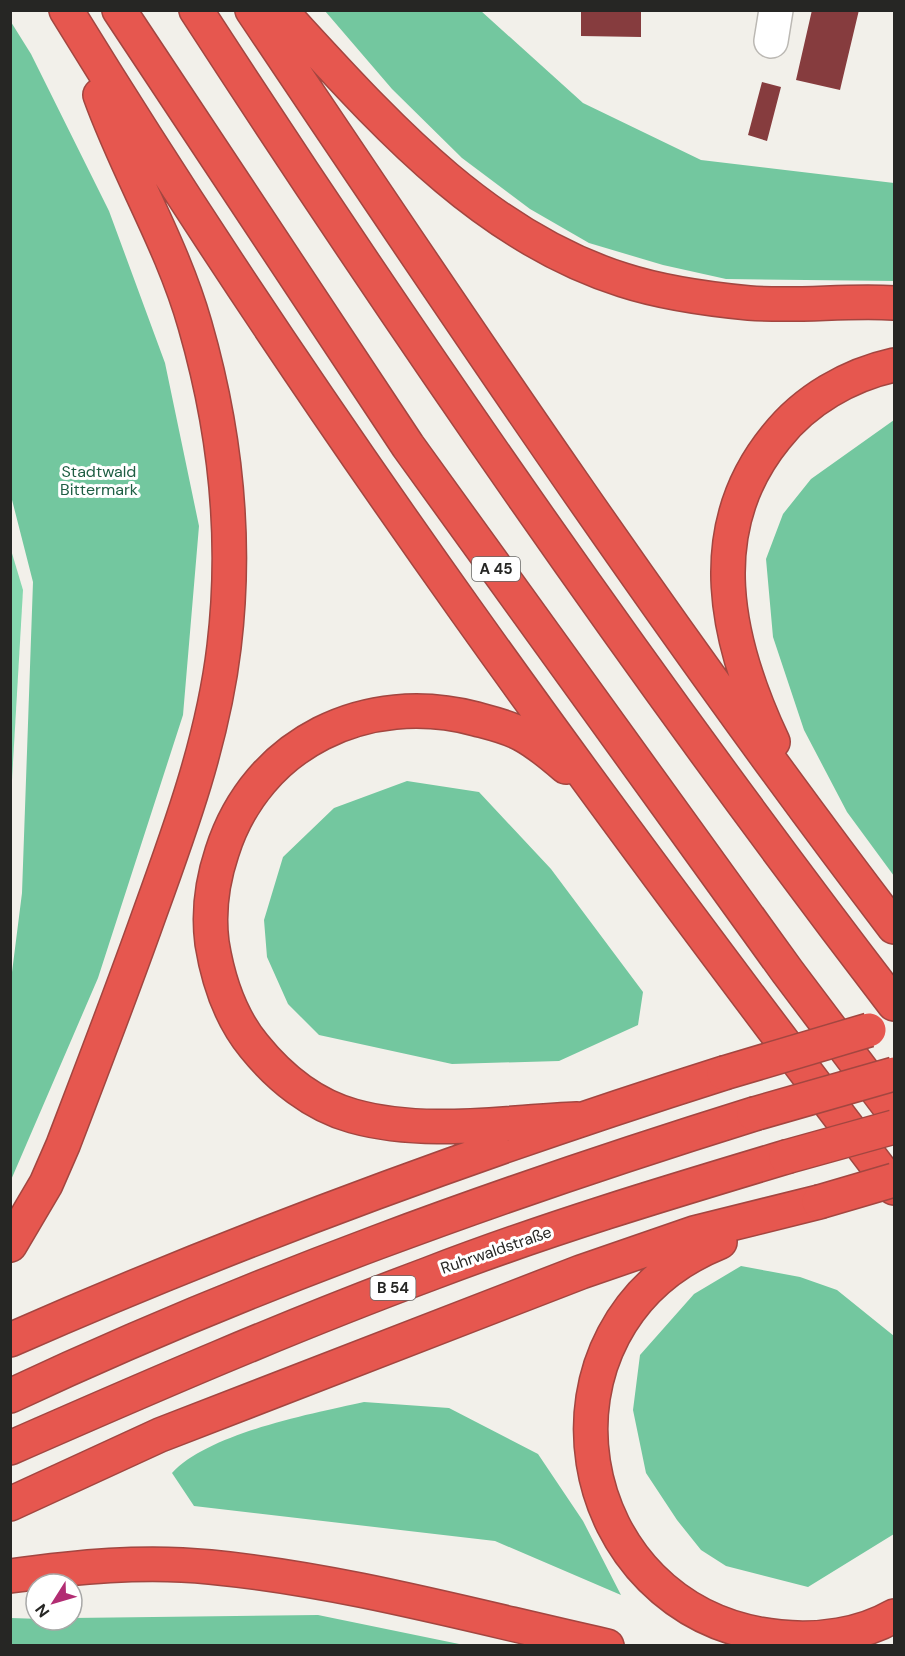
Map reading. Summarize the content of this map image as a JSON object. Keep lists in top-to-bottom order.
{
  "streets": {
    "highway": ["A 45", "Ruhrwaldstraße", "B 54"]
  },
  "parks": ["Stadtwald Bittermark"],
  "north": "bottom left"
}
